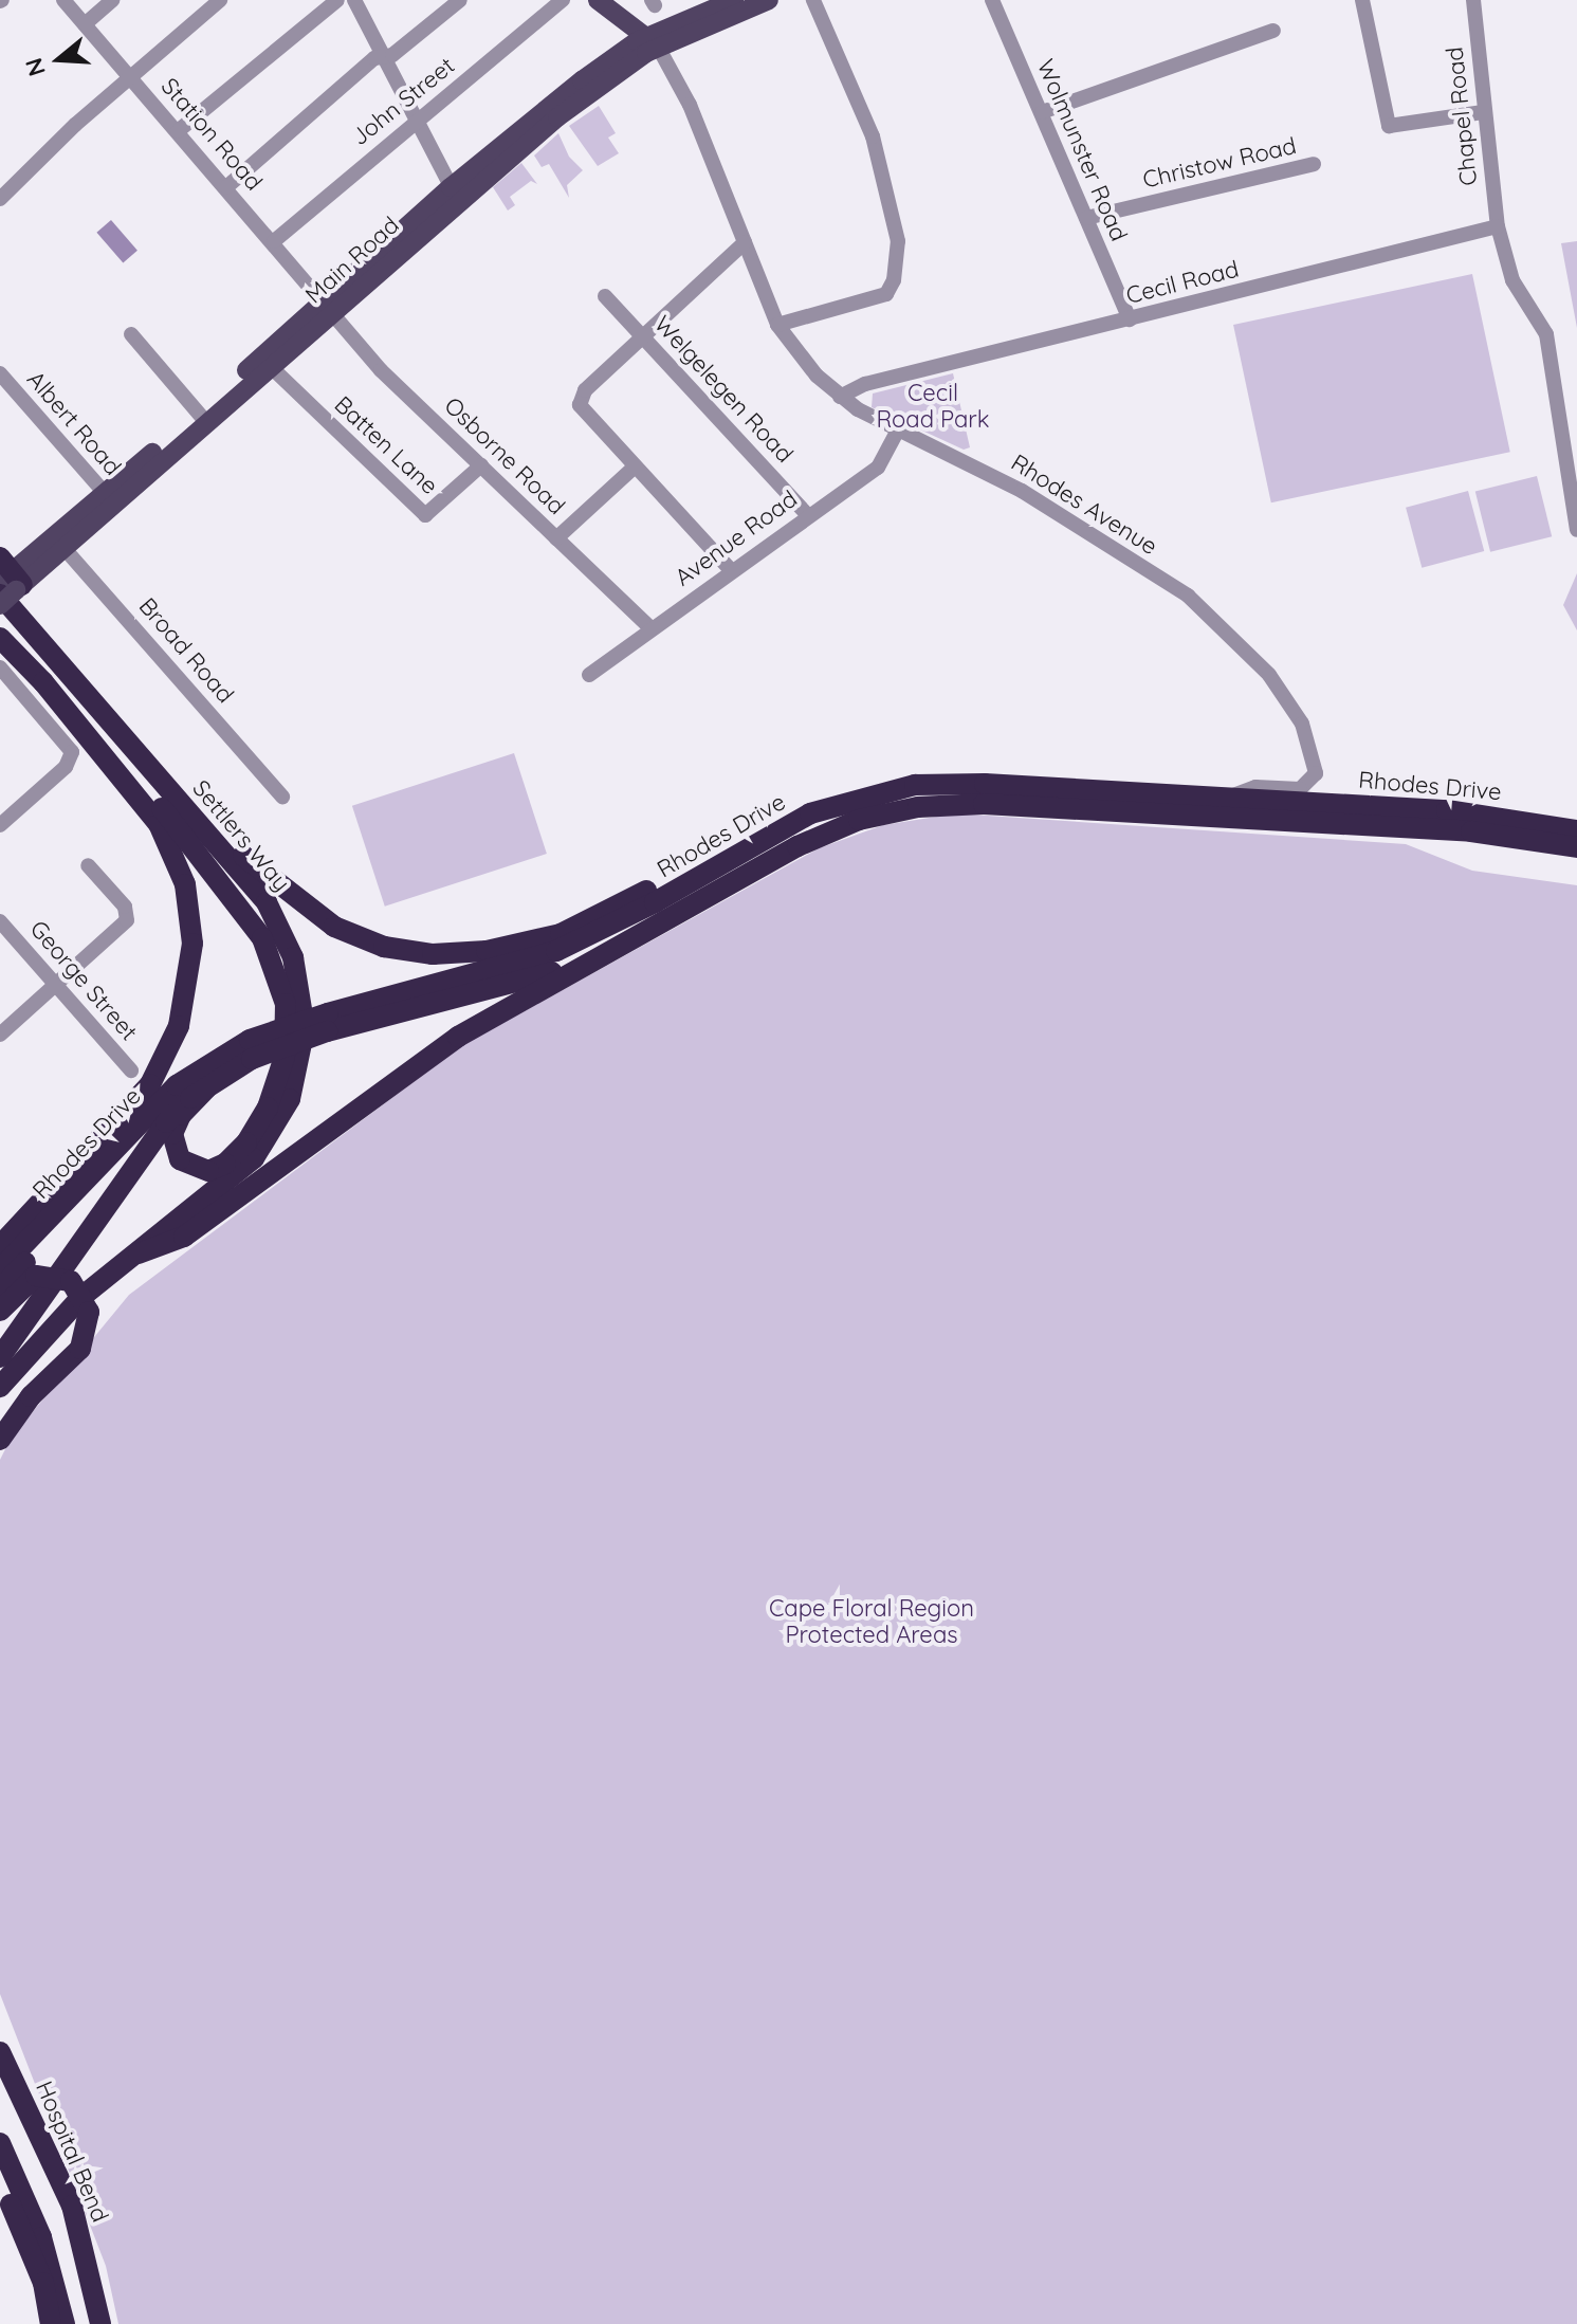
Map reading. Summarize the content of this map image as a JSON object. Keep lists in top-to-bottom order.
{
  "streets": {
    "highway": ["Rhodes Drive", "Settlers Way", "Hospital Bend"],
    "main road": ["Main Road"],
    "street": [
      "John Street",
      "Chapel Road",
      "Station Road",
      "Wolmunster Road",
      "Christow Road",
      "Cecil Road",
      "Welgelegen Road",
      "Albert Road",
      "Batten Lane",
      "Osborne Road",
      "Rhodes Avenue",
      "Avenue Road",
      "Broad Road",
      "George Street"
    ]
  },
  "crossings": [
    ["John Street", "Station Road"],
    ["Chapel Road", "Cecil Road"],
    ["Station Road", "Main Road"],
    ["Station Road", "Osborne Road"],
    ["Wolmunster Road", "Christow Road"],
    ["Wolmunster Road", "Cecil Road"],
    ["Main Road", "Albert Road"],
    ["Main Road", "Batten Lane"],
    ["Main Road", "Osborne Road"],
    ["Main Road", "Rhodes Avenue"],
    ["Main Road", "Broad Road"],
    ["Main Road", "Settlers Way"],
    ["Cecil Road", "Rhodes Avenue"],
    ["Welgelegen Road", "Avenue Road"],
    ["Batten Lane", "Osborne Road"],
    ["Osborne Road", "Avenue Road"],
    ["Rhodes Avenue", "Avenue Road"],
    ["Rhodes Avenue", "Rhodes Drive"],
    ["Rhodes Drive", "Settlers Way"]
  ],
  "parks": ["Cecil Road Park", "Cape Floral Region Protected Areas"],
  "north": "left"
}
